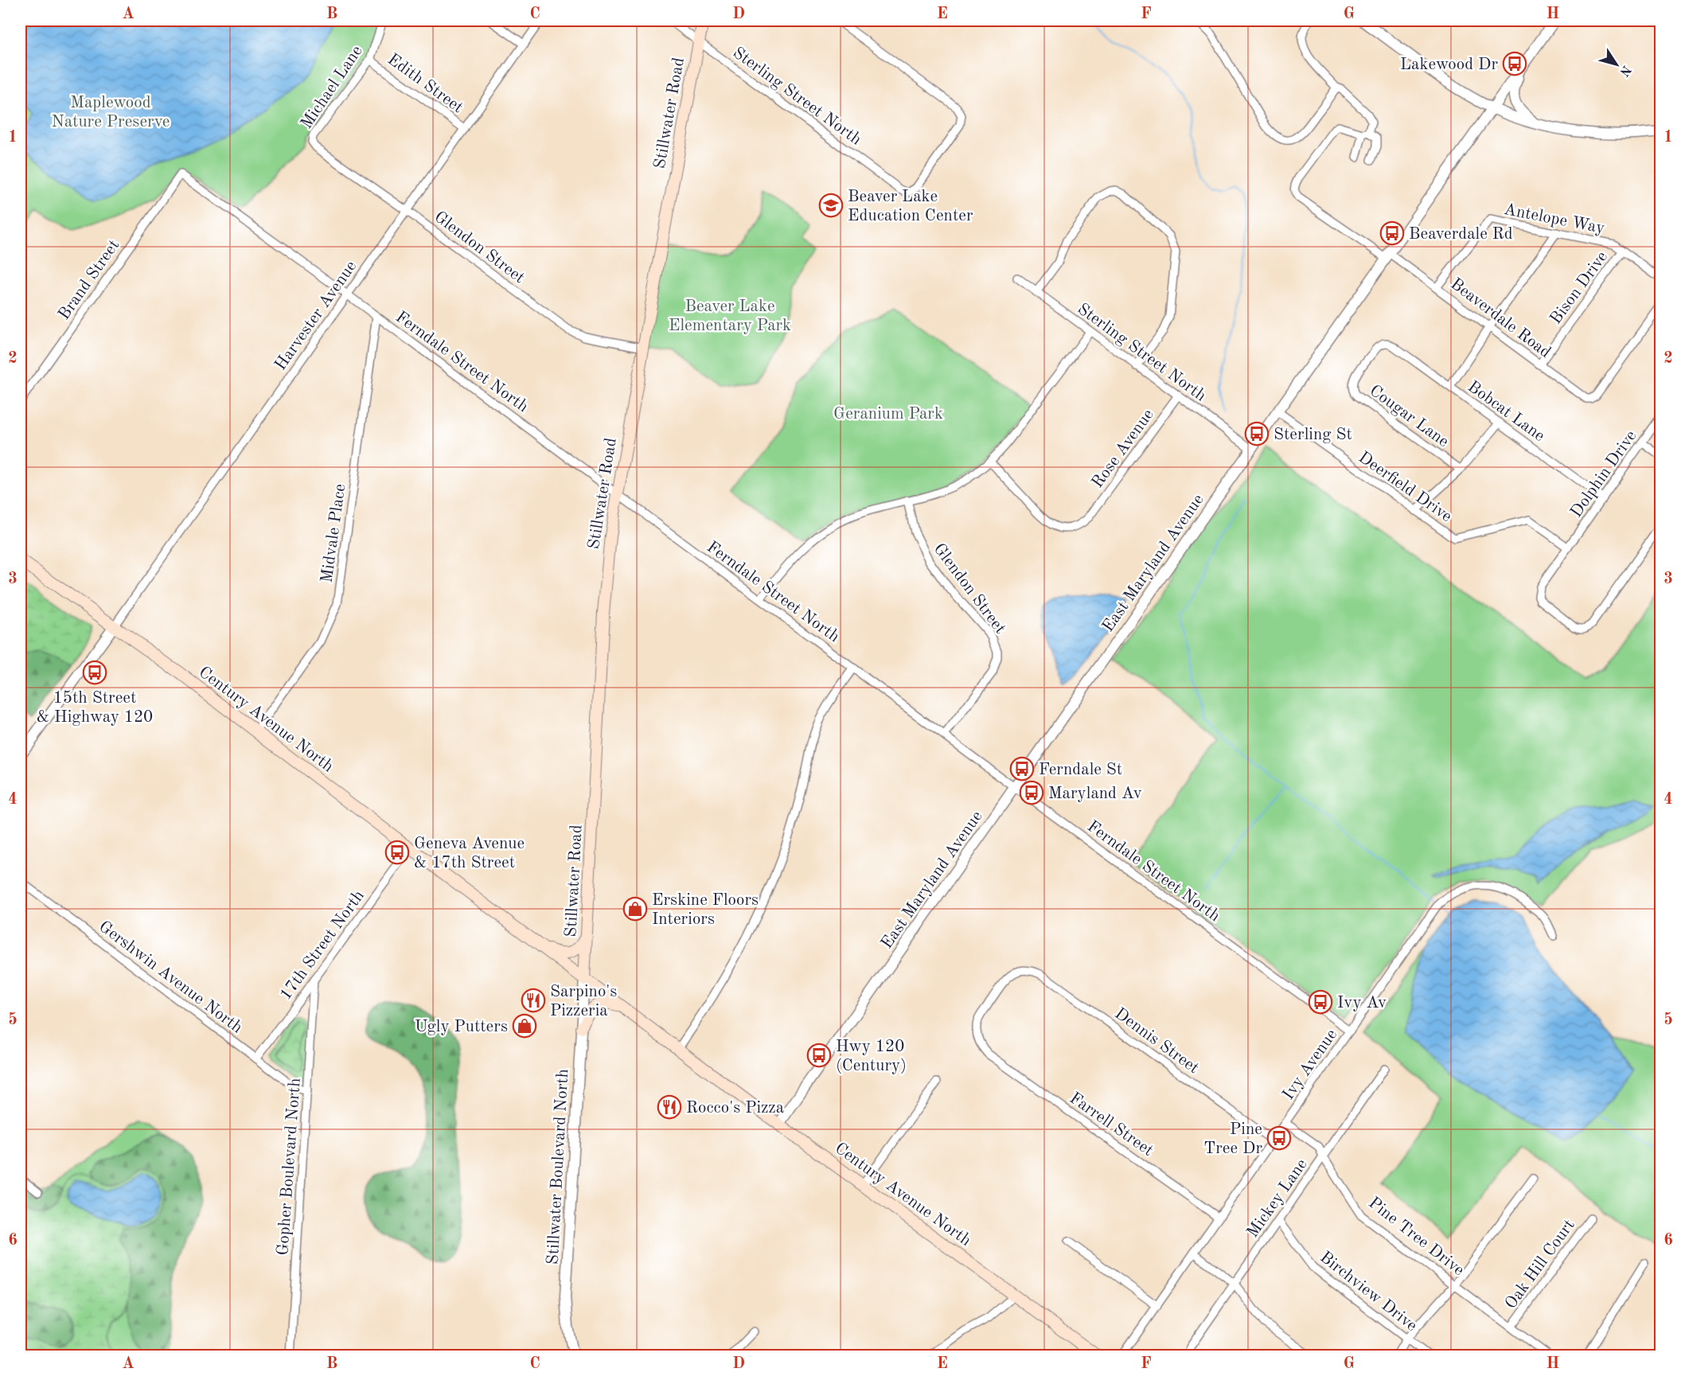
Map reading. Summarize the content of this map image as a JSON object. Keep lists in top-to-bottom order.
{
  "streets": {
    "main road": ["Stillwater Road", "Century Avenue North"],
    "street": [
      "Edith Street",
      "Michael Lane",
      "Sterling Street North",
      "Antelope Way",
      "Glendon Street",
      "Brand Street",
      "Bison Drive",
      "Harvester Avenue",
      "Beaverdale Road",
      "Ferndale Street North",
      "Bobcat Lane",
      "Cougar Lane",
      "Rose Avenue",
      "Dolphin Drive",
      "Deerfield Drive",
      "Midvale Place",
      "East Maryland Avenue",
      "17th Street North",
      "Gershwin Avenue North",
      "Dennis Street",
      "Ivy Avenue",
      "Farrell Street",
      "Gopher Boulevard North",
      "Stillwater Boulevard North",
      "Mickey Lane",
      "Pine Tree Drive",
      "Oak Hill Court",
      "Birchview Drive"
    ]
  },
  "crossings": [
    ["Edith Street", "Michael Lane"],
    ["Edith Street", "Harvester Avenue"],
    ["Michael Lane", "Glendon Street"],
    ["Sterling Street North", "Stillwater Road"],
    ["Sterling Street North", "Rose Avenue"],
    ["Sterling Street North", "East Maryland Avenue"],
    ["Stillwater Road", "Glendon Street"],
    ["Stillwater Road", "Ferndale Street North"],
    ["Stillwater Road", "Century Avenue North"],
    ["Stillwater Road", "Stillwater Boulevard North"],
    ["Antelope Way", "Bison Drive"],
    ["Antelope Way", "Beaverdale Road"],
    ["Glendon Street", "Harvester Avenue"],
    ["Glendon Street", "Ferndale Street North"],
    ["Brand Street", "Ferndale Street North"],
    ["Bison Drive", "Beaverdale Road"],
    ["Harvester Avenue", "Ferndale Street North"],
    ["Harvester Avenue", "Century Avenue North"],
    ["Beaverdale Road", "East Maryland Avenue"],
    ["Ferndale Street North", "Midvale Place"],
    ["Ferndale Street North", "East Maryland Avenue"],
    ["Ferndale Street North", "Ivy Avenue"],
    ["Bobcat Lane", "Cougar Lane"],
    ["Bobcat Lane", "Dolphin Drive"],
    ["Dolphin Drive", "Deerfield Drive"],
    ["Deerfield Drive", "East Maryland Avenue"],
    ["Midvale Place", "Century Avenue North"],
    ["East Maryland Avenue", "Century Avenue North"],
    ["Century Avenue North", "17th Street North"],
    ["Century Avenue North", "Stillwater Boulevard North"],
    ["17th Street North", "Gershwin Avenue North"],
    ["17th Street North", "Gopher Boulevard North"],
    ["Gershwin Avenue North", "Gopher Boulevard North"],
    ["Dennis Street", "Ivy Avenue"],
    ["Dennis Street", "Farrell Street"],
    ["Ivy Avenue", "Farrell Street"],
    ["Ivy Avenue", "Pine Tree Drive"],
    ["Mickey Lane", "Pine Tree Drive"],
    ["Mickey Lane", "Birchview Drive"],
    ["Pine Tree Drive", "Oak Hill Court"]
  ],
  "parks": ["Maplewood Nature Preserve", "Beaver Lake Elementary Park", "Geranium Park"],
  "places": {
    "bus stop": [
      "Lakewood Dr",
      "Beaverdale Rd",
      "Sterling St",
      "15th Street & Highway 120",
      "Ferndale St",
      "Maryland Av",
      "Geneva Avenue & 17th Street",
      "Ivy Av",
      "Hwy 120 (Century)",
      "Pine Tree Dr"
    ],
    "school or university": ["Beaver Lake Education Center"],
    "shop": ["Erskine Floors Interiors", "Ugly Putters"],
    "restaurant": ["Sarpino's Pizzeria", "Rocco's Pizza"]
  },
  "north": "bottom right",
  "grid": {
    "columns": [
      "A",
      "B",
      "C",
      "D",
      "E",
      "F",
      "G",
      "H"
    ],
    "rows": [
      "1",
      "2",
      "3",
      "4",
      "5",
      "6"
    ]
  }
}
